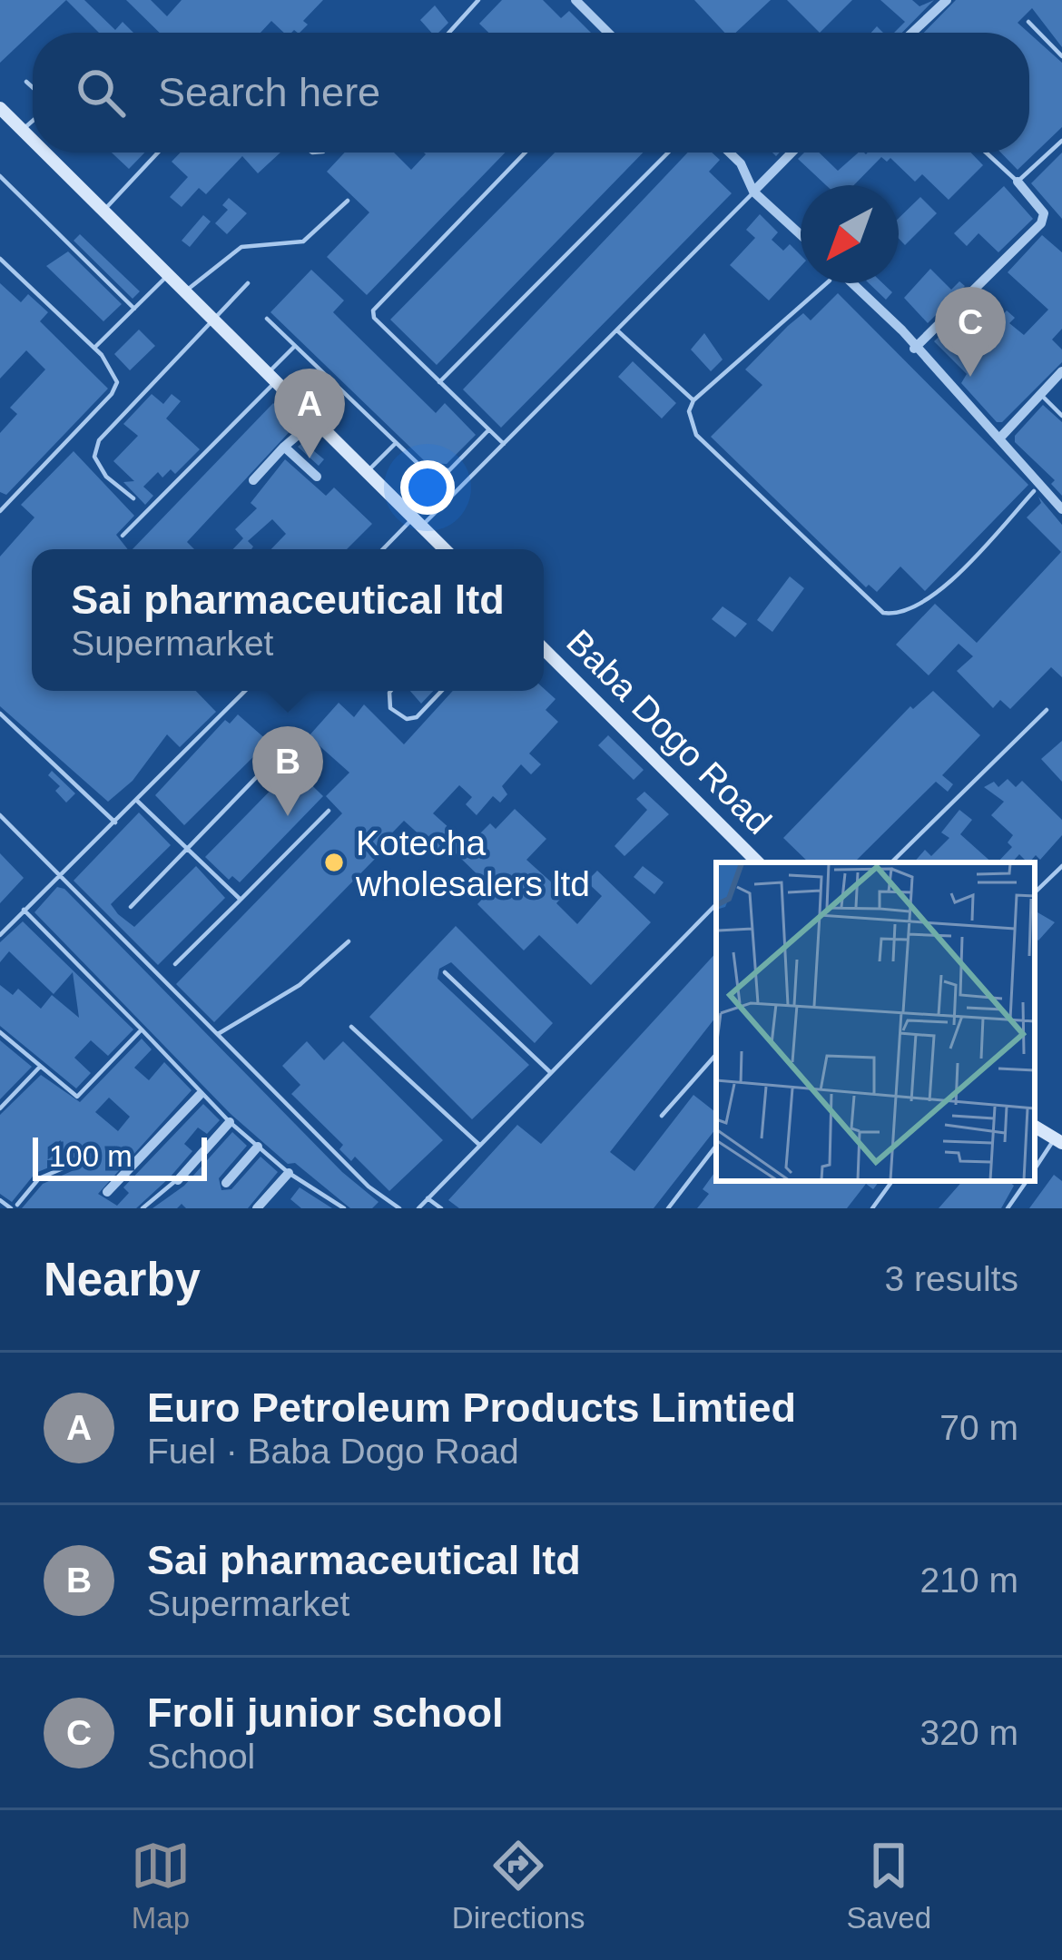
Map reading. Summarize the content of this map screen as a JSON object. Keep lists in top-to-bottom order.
{
  "streets": {
    "street": ["Baba Dogo Road"]
  },
  "places": ["Kotecha wholesalers ltd"],
  "scale_bar": "100 m",
  "north": "bottom left",
  "page": {
    "search": "Search here",
    "pins": ["C", "A", "B"],
    "popup": ["Sai pharmaceutical ltd", "Supermarket"],
    "scale": "100 m",
    "heading": ["Nearby", "3 results"],
    "list": [
      {
        "mark": "A",
        "name": "Euro Petroleum Products Limtied",
        "note": "Fuel · Baba Dogo Road",
        "value": "70 m"
      },
      {
        "mark": "B",
        "name": "Sai pharmaceutical ltd",
        "note": "Supermarket",
        "value": "210 m"
      },
      {
        "mark": "C",
        "name": "Froli junior school",
        "note": "School",
        "value": "320 m"
      }
    ],
    "nav": ["Map", "Directions", "Saved"]
  }
}
